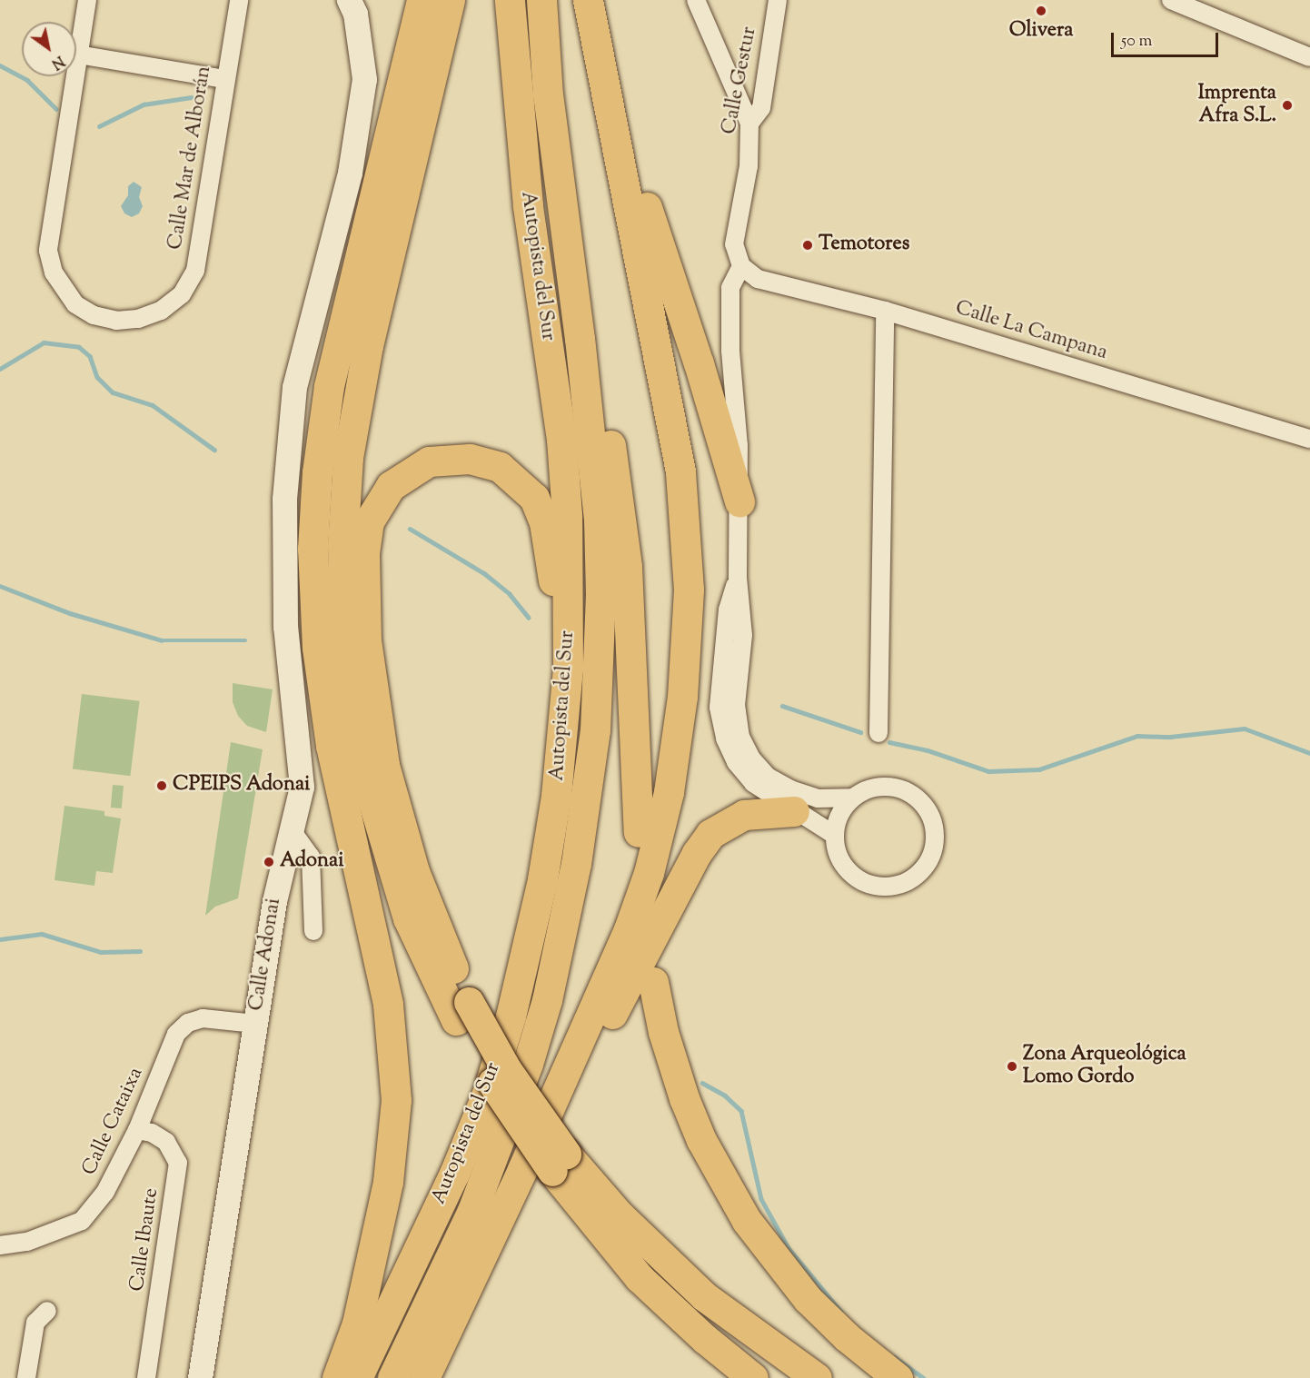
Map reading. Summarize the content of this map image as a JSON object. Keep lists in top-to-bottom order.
{
  "streets": {
    "highway": ["Autopista del Sur"],
    "street": [
      "Calle Gestur",
      "Calle Mar de Alborán",
      "Calle La Campana",
      "Calle Adonai",
      "Calle Cataixa",
      "Calle Ibaute"
    ]
  },
  "crossings": [
    ["Calle Gestur", "Calle La Campana"],
    ["Calle Adonai", "Calle Cataixa"],
    ["Calle Cataixa", "Calle Ibaute"]
  ],
  "places": [
    "Olivera",
    "Imprenta Afra S.L.",
    "Temotores",
    "CPEIPS Adonai",
    "Adonai",
    "Zona Arqueológica Lomo Gordo"
  ],
  "scale_bar": "50 m",
  "north": "bottom right"
}
